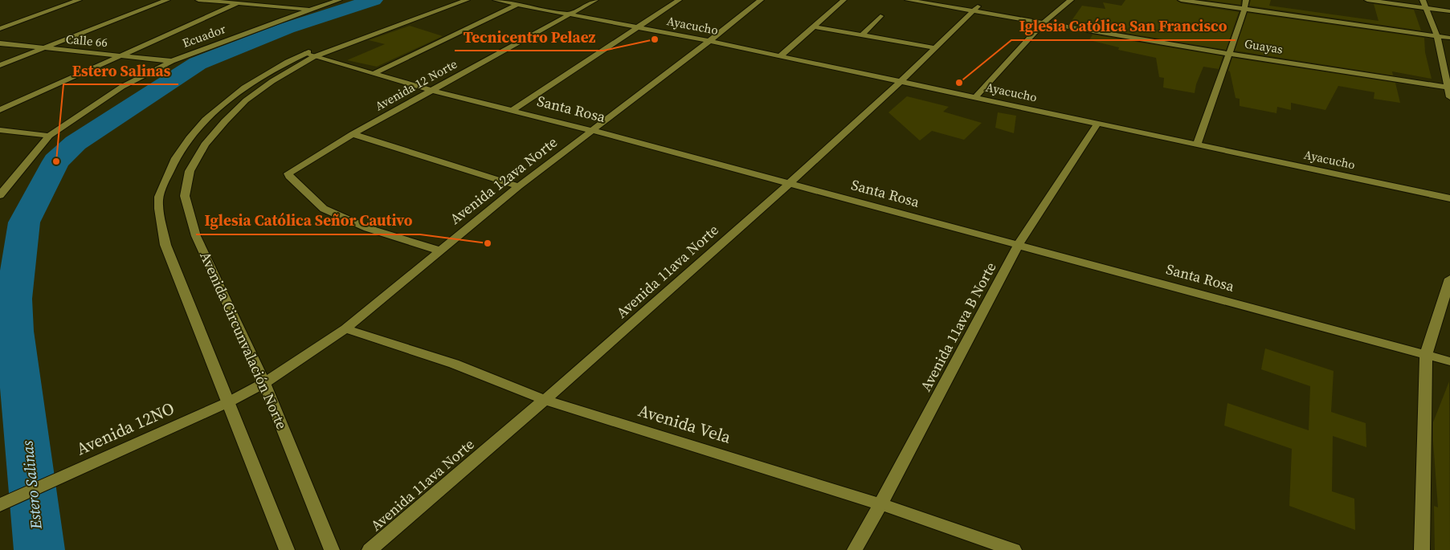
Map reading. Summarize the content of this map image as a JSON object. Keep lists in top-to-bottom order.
{
  "streets": {
    "street": [
      "Ayacucho",
      "Ecuador",
      "Calle 66",
      "Guayas",
      "Avenida 12 Norte",
      "Santa Rosa",
      "Avenida 12ava Norte",
      "Avenida 11ava Norte",
      "Avenida 11ava B Norte",
      "Avenida Circunvalación Norte",
      "Avenida Vela",
      "Avenida 12NO"
    ]
  },
  "crossings": [
    ["Ayacucho", "Avenida 12 Norte"],
    ["Ayacucho", "Avenida 12ava Norte"],
    ["Ayacucho", "Avenida 11ava Norte"],
    ["Ayacucho", "Avenida 11ava B Norte"],
    ["Ecuador", "Calle 66"],
    ["Guayas", "Avenida 11ava Norte"],
    ["Avenida 12 Norte", "Santa Rosa"],
    ["Avenida 12 Norte", "Avenida 12ava Norte"],
    ["Santa Rosa", "Avenida 12ava Norte"],
    ["Santa Rosa", "Avenida 11ava Norte"],
    ["Santa Rosa", "Avenida 11ava B Norte"],
    ["Santa Rosa", "Avenida Circunvalación Norte"],
    ["Avenida 12ava Norte", "Avenida Circunvalación Norte"],
    ["Avenida 12ava Norte", "Avenida Vela"],
    ["Avenida 12ava Norte", "Avenida 12NO"],
    ["Avenida 11ava Norte", "Avenida Vela"],
    ["Avenida 11ava B Norte", "Avenida Vela"],
    ["Avenida Circunvalación Norte", "Avenida 12NO"]
  ],
  "water": ["Estero Salinas"],
  "places": [
    "Tecnicentro Pelaez",
    "Iglesia Católica San Francisco",
    "Estero Salinas",
    "Iglesia Católica Señor Cautivo"
  ]
}
